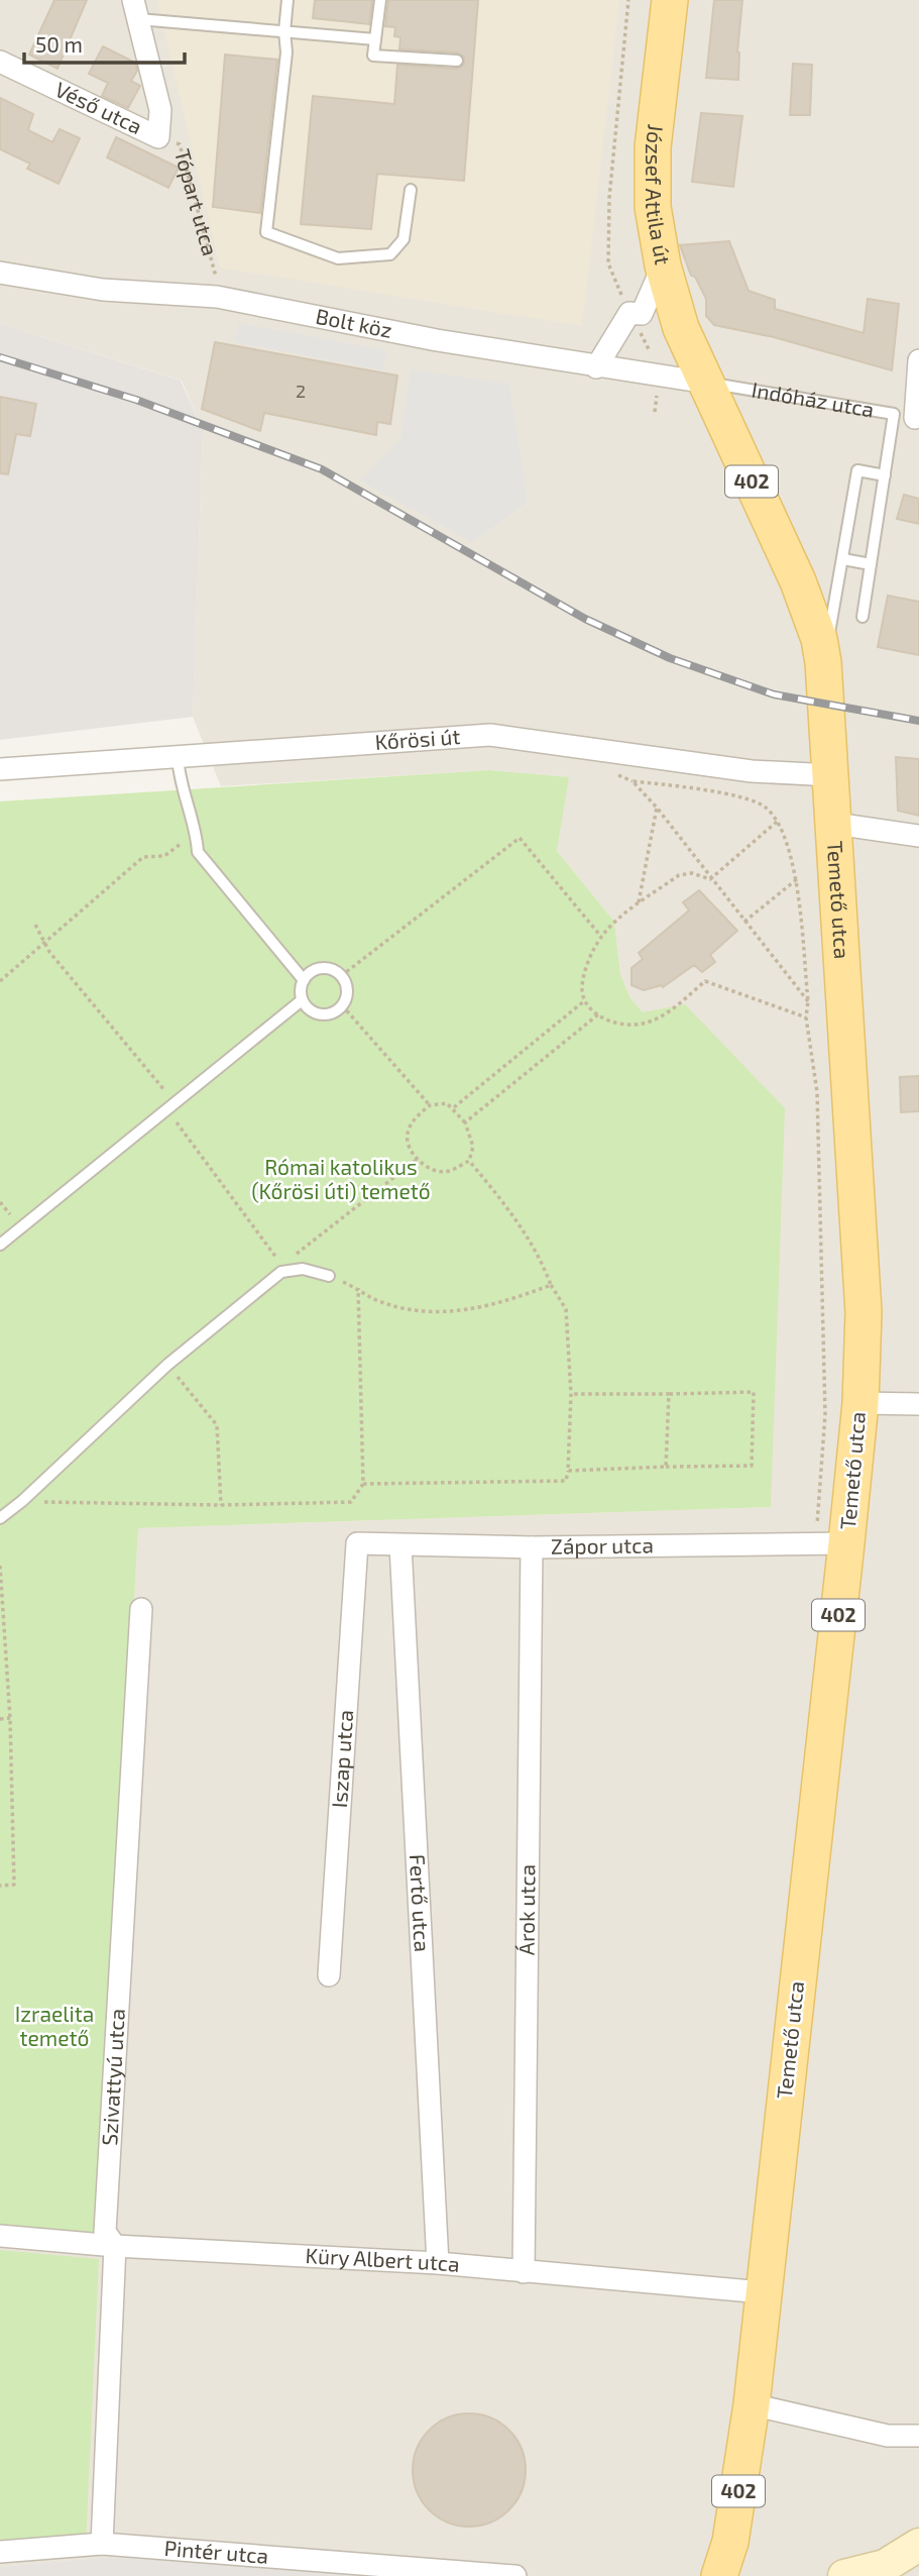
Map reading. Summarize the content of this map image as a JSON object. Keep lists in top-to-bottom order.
{
  "streets": {
    "main road": ["József Attila út", "402", "Temető utca"],
    "street": [
      "Véső utca",
      "Tópart utca",
      "Bolt köz",
      "Kőrösi út",
      "Zápor utca",
      "Iszap utca",
      "Fertő utca",
      "Árok utca",
      "Szivattyú utca",
      "Küry Albert utca",
      "Pintér utca"
    ],
    "lane": ["Indóház utca"]
  },
  "crossings": [
    ["Véső utca", "Tópart utca"],
    ["József Attila út", "Bolt köz"],
    ["József Attila út", "Indóház utca"],
    ["József Attila út", "Temető utca"],
    ["Tópart utca", "Bolt köz"],
    ["Bolt köz", "Indóház utca"],
    ["Bolt köz", "Temető utca"],
    ["Indóház utca", "Temető utca"],
    ["Kőrösi út", "Temető utca"],
    ["Temető utca", "Zápor utca"],
    ["Temető utca", "Küry Albert utca"],
    ["Zápor utca", "Iszap utca"],
    ["Zápor utca", "Fertő utca"],
    ["Zápor utca", "Árok utca"],
    ["Fertő utca", "Küry Albert utca"],
    ["Árok utca", "Küry Albert utca"],
    ["Szivattyú utca", "Küry Albert utca"],
    ["Szivattyú utca", "Pintér utca"]
  ],
  "parks": ["Római katolikus (Kőrösi úti) temető", "Izraelita temető"],
  "house_numbers": ["2"],
  "scale_bar": "50 m"
}
